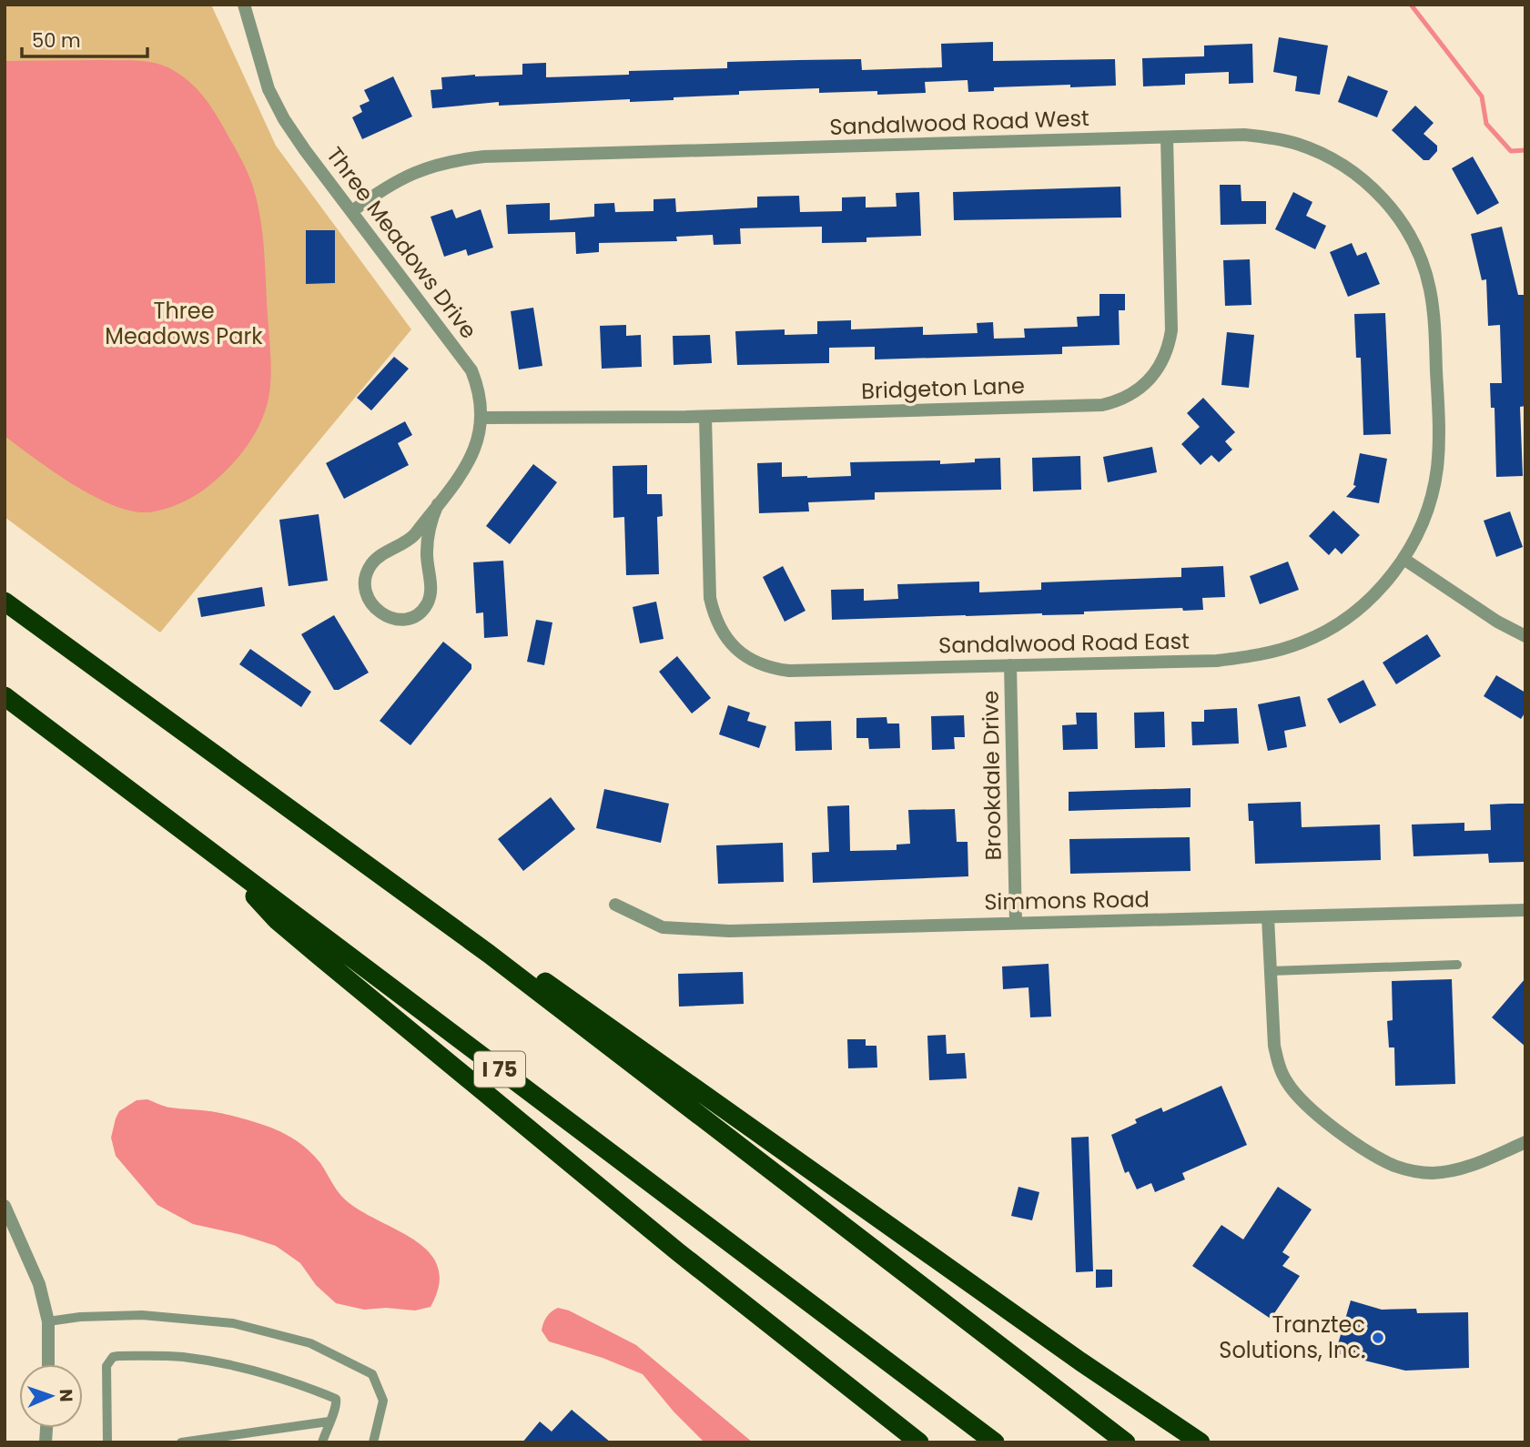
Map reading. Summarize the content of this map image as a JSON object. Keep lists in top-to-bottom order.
{
  "streets": {
    "highway": ["I 75"],
    "street": [
      "Sandalwood Road West",
      "Three Meadows Drive",
      "Bridgeton Lane",
      "Sandalwood Road East",
      "Brookdale Drive",
      "Simmons Road"
    ]
  },
  "crossings": [
    ["Sandalwood Road West", "Three Meadows Drive"],
    ["Sandalwood Road West", "Bridgeton Lane"],
    ["Sandalwood Road West", "Sandalwood Road East"],
    ["Three Meadows Drive", "Bridgeton Lane"],
    ["Bridgeton Lane", "Sandalwood Road East"],
    ["Sandalwood Road East", "Brookdale Drive"],
    ["Brookdale Drive", "Simmons Road"]
  ],
  "parks": ["Three Meadows Park"],
  "places": ["Tranztec Solutions, Inc."],
  "scale_bar": "50 m",
  "north": "right"
}
